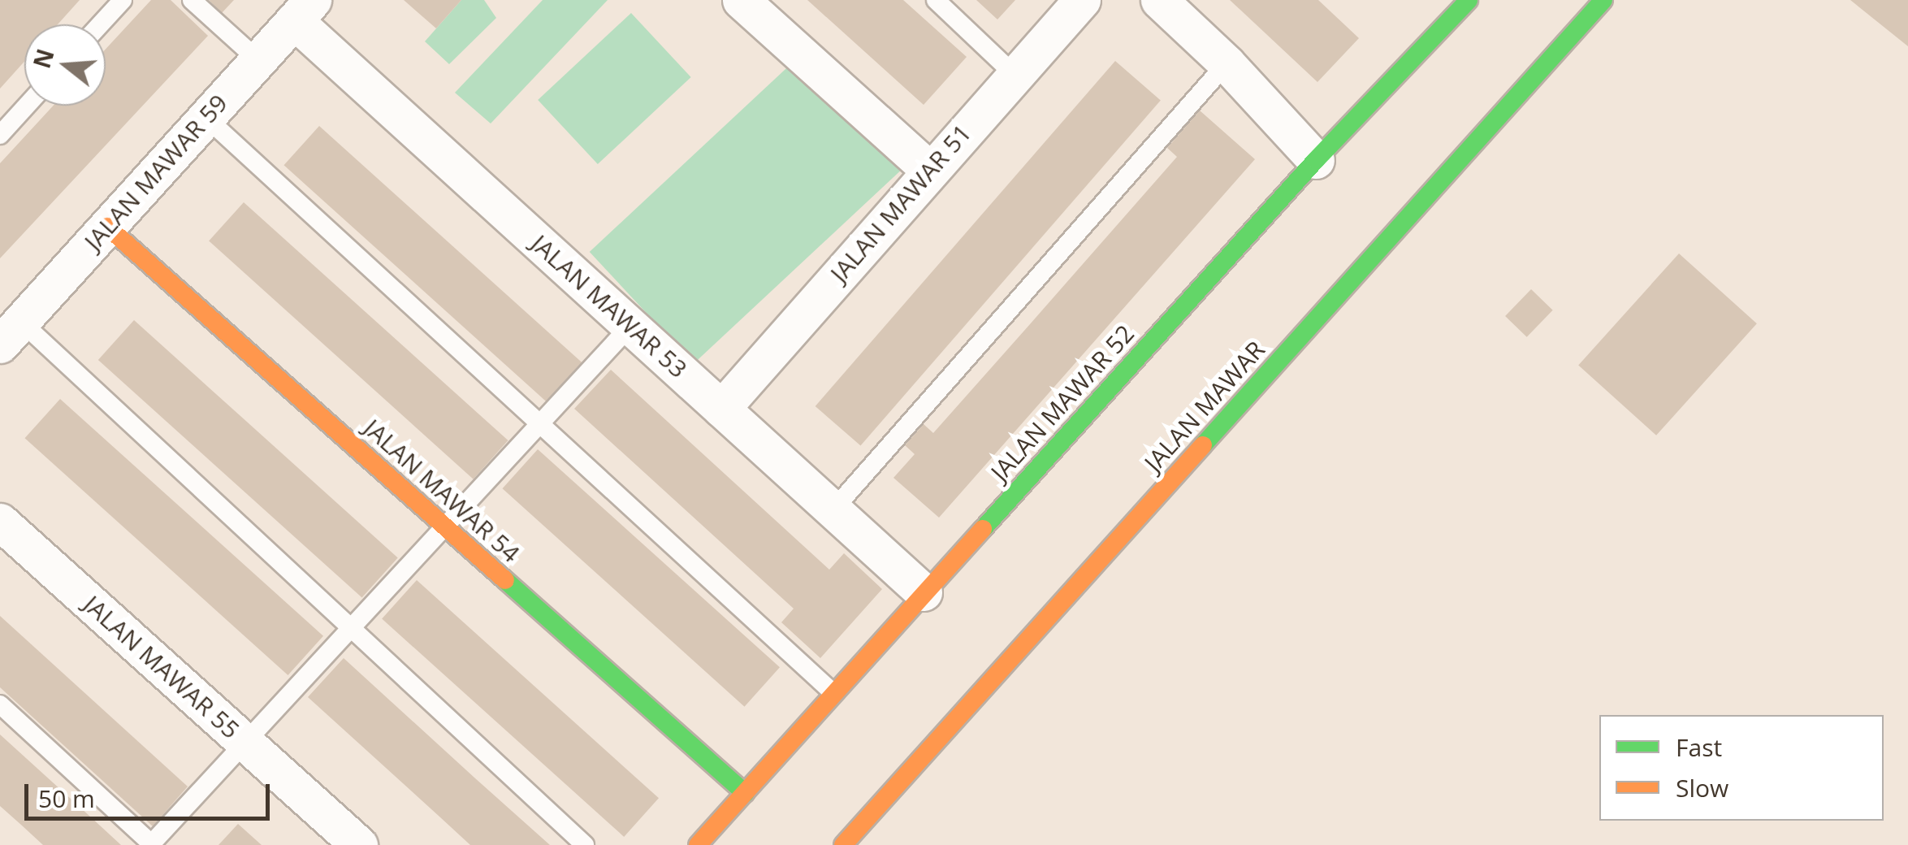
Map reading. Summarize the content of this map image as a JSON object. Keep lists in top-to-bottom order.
{
  "streets": {
    "street": [
      "JALAN MAWAR 59",
      "JALAN MAWAR 51",
      "JALAN MAWAR 53",
      "JALAN MAWAR 52",
      "JALAN MAWAR",
      "JALAN MAWAR 54",
      "JALAN MAWAR 55"
    ]
  },
  "crossings": [
    ["JALAN MAWAR 59", "JALAN MAWAR 53"],
    ["JALAN MAWAR 59", "JALAN MAWAR 54"],
    ["JALAN MAWAR 51", "JALAN MAWAR 53"],
    ["JALAN MAWAR 53", "JALAN MAWAR 52"],
    ["JALAN MAWAR 52", "JALAN MAWAR 54"]
  ],
  "legend": ["Fast", "Slow"],
  "scale_bar": "50 m",
  "north": "left"
}
